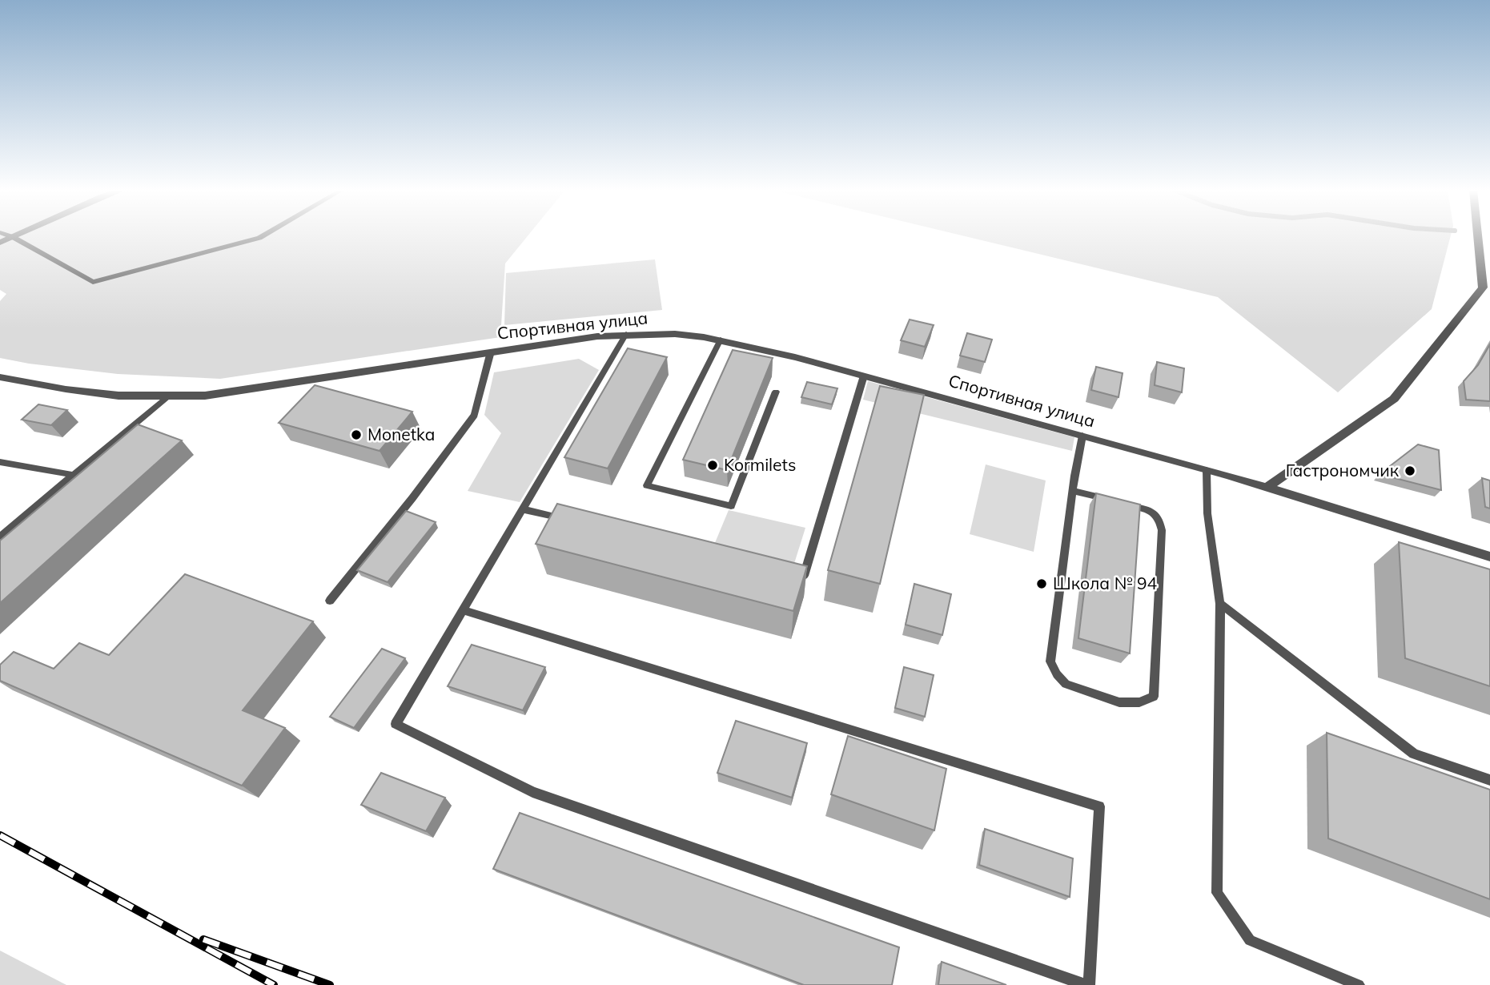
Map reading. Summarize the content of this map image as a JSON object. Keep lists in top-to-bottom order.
{
  "streets": {
    "street": ["Спортивная улица"]
  },
  "places": [
    "Monetka",
    "Kormilets",
    "Гастрономчик",
    "Школа № 94"
  ]
}
